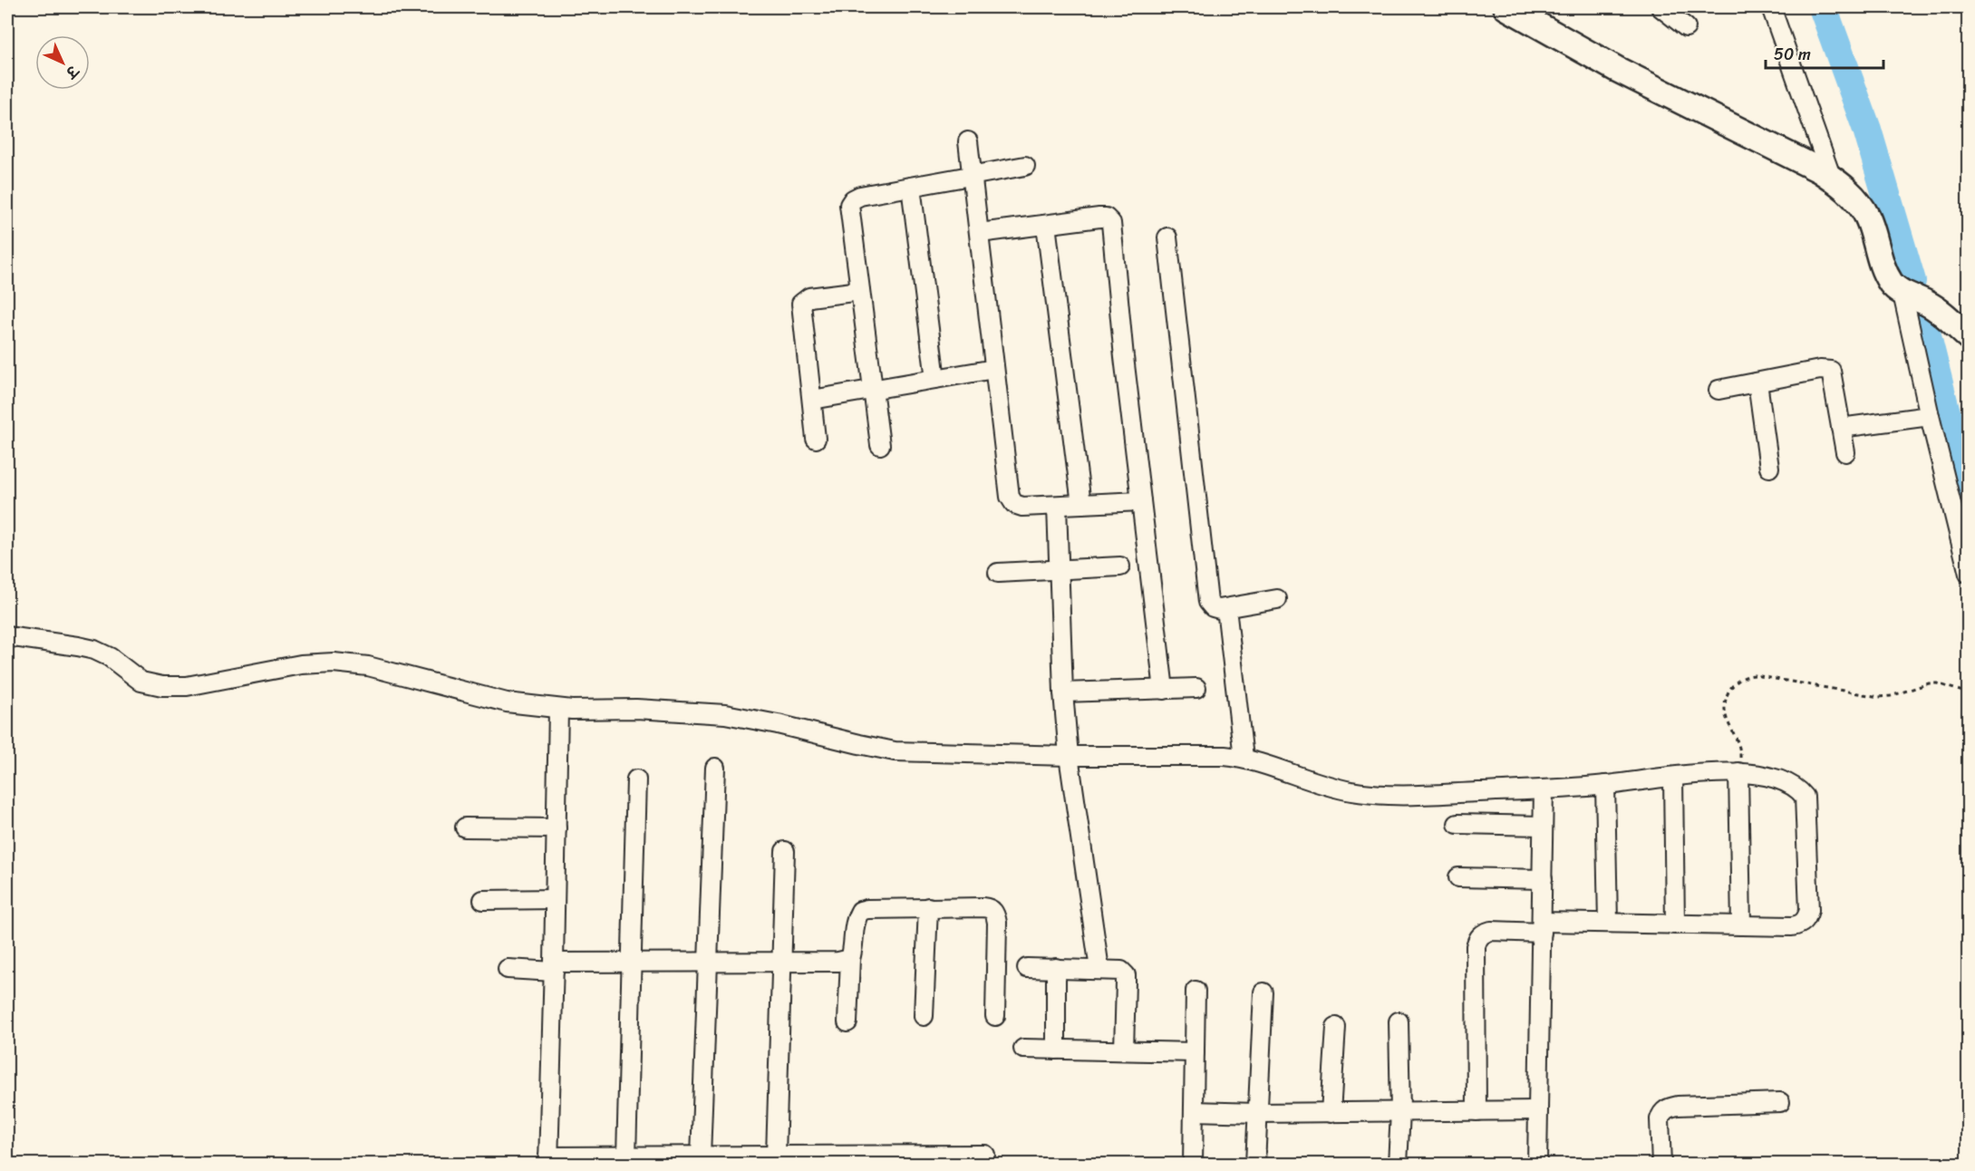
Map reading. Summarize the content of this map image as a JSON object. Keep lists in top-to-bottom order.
{
  "scale_bar": "50 m",
  "north": "bottom right"
}
